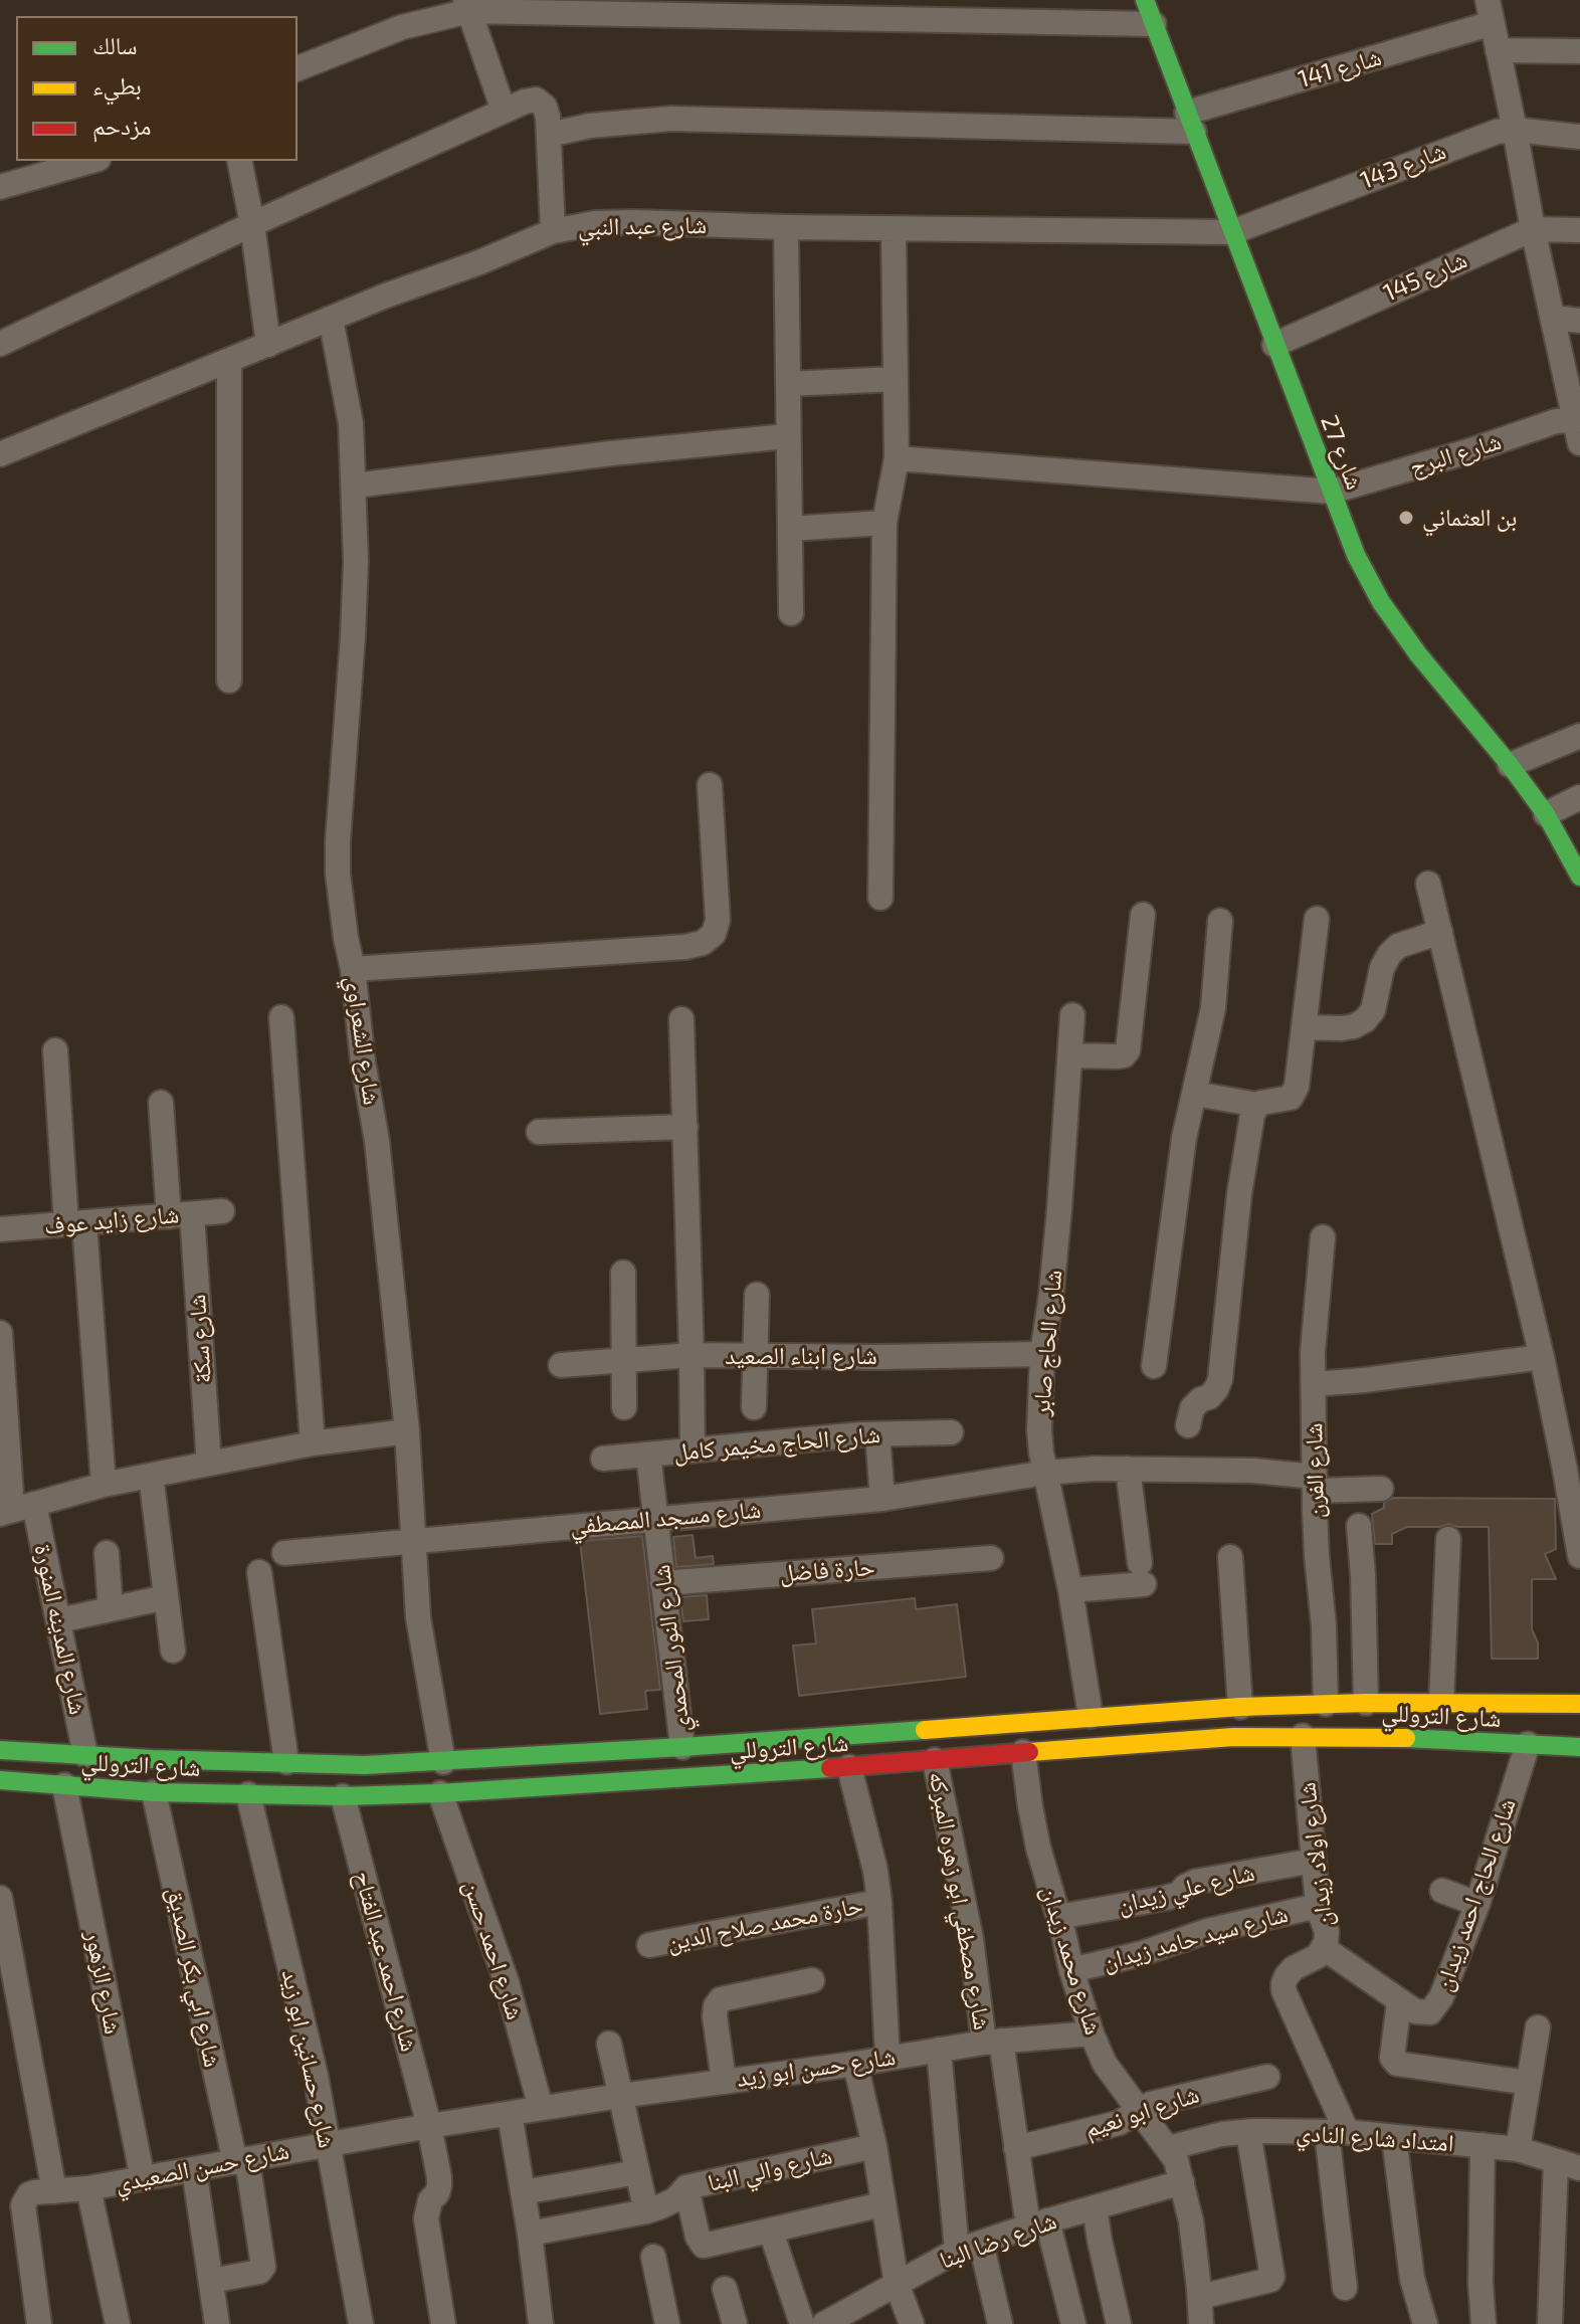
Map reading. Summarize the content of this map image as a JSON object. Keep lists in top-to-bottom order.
{
  "streets": {
    "street": [
      "شارع 141",
      "شارع 143",
      "شارع عبد النبي",
      "شارع 145",
      "شارع 27",
      "شارع البرج",
      "شارع الشعراوي",
      "شارع زايد عوف",
      "شارع سكة",
      "شارع الحاج صابر",
      "شارع ابناء الصعيد",
      "شارع الحاج مخيمر كامل",
      "شارع الفرن",
      "شارع مسجد المصطفي",
      "حارة فاضل",
      "شارع المدينه المنورة",
      "شارع النور المحمدي",
      "شارع التروللي",
      "شارع اولاد زيدان",
      "شارع علي زيدان",
      "شارع الحاج احمد زيدان",
      "شارع مصطفي ابو زهره المبركه",
      "حارة محمد صلاح الدين",
      "شارع سيد حامد زيدان",
      "شارع احمد حسن",
      "شارع محمد زيدان",
      "شارع احمد عبد الفتاح",
      "شارع ابي بكر الصديق",
      "شارع الزهور",
      "شارع حسانين ابو زيد",
      "شارع حسن ابو زيد",
      "شارع ابو نعيم",
      "امتداد شارع النادي",
      "شارع حسن الصعيدي",
      "شارع والي البنا",
      "شارع رضا البنا"
    ]
  },
  "crossings": [
    ["شارع 141", "شارع 27"],
    ["شارع 143", "شارع عبد النبي"],
    ["شارع 143", "شارع 27"],
    ["شارع عبد النبي", "شارع 27"],
    ["شارع عبد النبي", "شارع الشعراوي"],
    ["شارع 145", "شارع 27"],
    ["شارع 27", "شارع البرج"],
    ["شارع الشعراوي", "شارع مسجد المصطفي"],
    ["شارع الشعراوي", "شارع التروللي"],
    ["شارع زايد عوف", "شارع سكة"],
    ["شارع الحاج صابر", "شارع ابناء الصعيد"],
    ["شارع الحاج صابر", "شارع مسجد المصطفي"],
    ["شارع الحاج صابر", "شارع التروللي"],
    ["شارع الحاج مخيمر كامل", "شارع النور المحمدي"],
    ["شارع الفرن", "شارع مسجد المصطفي"],
    ["شارع الفرن", "شارع التروللي"],
    ["شارع مسجد المصطفي", "شارع النور المحمدي"],
    ["حارة فاضل", "شارع النور المحمدي"],
    ["شارع المدينه المنورة", "شارع التروللي"],
    ["شارع النور المحمدي", "شارع التروللي"],
    ["شارع التروللي", "شارع اولاد زيدان"],
    ["شارع التروللي", "شارع الحاج احمد زيدان"],
    ["شارع التروللي", "شارع مصطفي ابو زهره المبركه"],
    ["شارع التروللي", "شارع احمد حسن"],
    ["شارع التروللي", "شارع محمد زيدان"],
    ["شارع التروللي", "شارع احمد عبد الفتاح"],
    ["شارع التروللي", "شارع ابي بكر الصديق"],
    ["شارع التروللي", "شارع الزهور"],
    ["شارع التروللي", "شارع حسانين ابو زيد"],
    ["شارع اولاد زيدان", "شارع علي زيدان"],
    ["شارع اولاد زيدان", "شارع سيد حامد زيدان"],
    ["شارع اولاد زيدان", "امتداد شارع النادي"],
    ["شارع علي زيدان", "شارع محمد زيدان"],
    ["شارع مصطفي ابو زهره المبركه", "شارع حسن ابو زيد"],
    ["شارع مصطفي ابو زهره المبركه", "شارع ابو نعيم"],
    ["شارع مصطفي ابو زهره المبركه", "شارع رضا البنا"],
    ["شارع سيد حامد زيدان", "شارع محمد زيدان"],
    ["شارع احمد حسن", "شارع حسن ابو زيد"],
    ["شارع احمد حسن", "شارع حسن الصعيدي"],
    ["شارع محمد زيدان", "شارع حسن ابو زيد"],
    ["شارع محمد زيدان", "شارع ابو نعيم"],
    ["شارع محمد زيدان", "امتداد شارع النادي"],
    ["شارع محمد زيدان", "شارع رضا البنا"],
    ["شارع احمد عبد الفتاح", "شارع حسن الصعيدي"],
    ["شارع ابي بكر الصديق", "شارع حسن الصعيدي"],
    ["شارع الزهور", "شارع حسن الصعيدي"],
    ["شارع حسانين ابو زيد", "شارع حسن الصعيدي"],
    ["شارع حسن ابو زيد", "شارع حسن الصعيدي"]
  ],
  "places": ["بن العثماني"],
  "legend": ["سالك", "بطيء", "مزدحم"]
}
